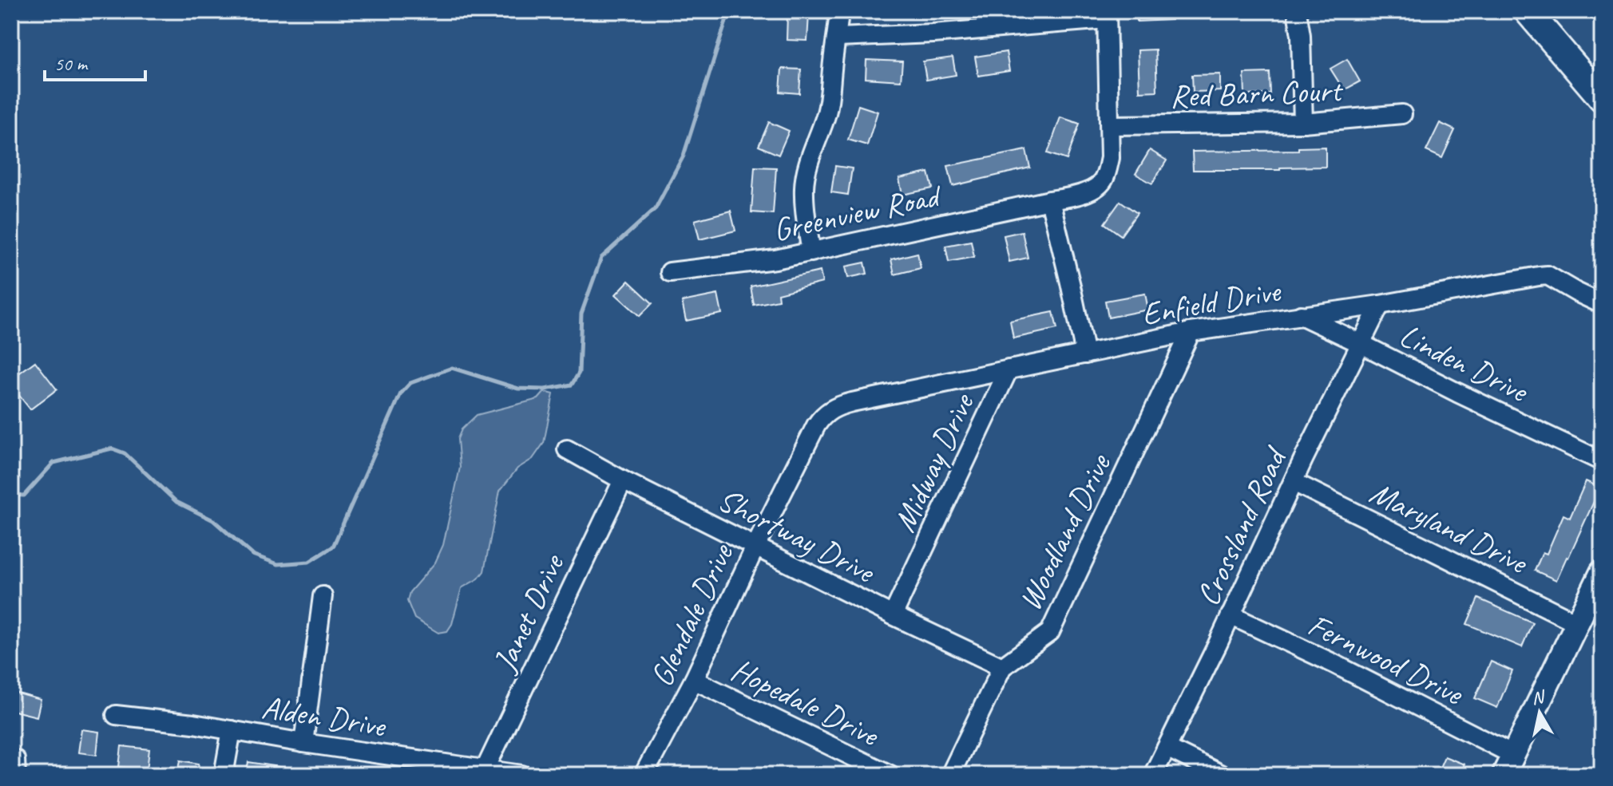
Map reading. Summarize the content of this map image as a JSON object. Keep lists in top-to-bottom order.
{
  "streets": {
    "street": [
      "Red Barn Court",
      "Greenview Road",
      "Enfield Drive",
      "Linden Drive",
      "Midway Drive",
      "Maryland Drive",
      "Crossland Road",
      "Woodland Drive",
      "Shortway Drive",
      "Janet Drive",
      "Glendale Drive",
      "Fernwood Drive",
      "Hopedale Drive",
      "Alden Drive"
    ]
  },
  "crossings": [
    ["Red Barn Court", "Greenview Road"],
    ["Enfield Drive", "Linden Drive"],
    ["Enfield Drive", "Midway Drive"],
    ["Enfield Drive", "Crossland Road"],
    ["Enfield Drive", "Woodland Drive"],
    ["Enfield Drive", "Glendale Drive"],
    ["Linden Drive", "Crossland Road"],
    ["Midway Drive", "Shortway Drive"],
    ["Maryland Drive", "Crossland Road"],
    ["Crossland Road", "Fernwood Drive"],
    ["Woodland Drive", "Shortway Drive"],
    ["Shortway Drive", "Janet Drive"],
    ["Shortway Drive", "Glendale Drive"],
    ["Janet Drive", "Alden Drive"],
    ["Glendale Drive", "Hopedale Drive"]
  ],
  "scale_bar": "50 m",
  "north": "top"
}
